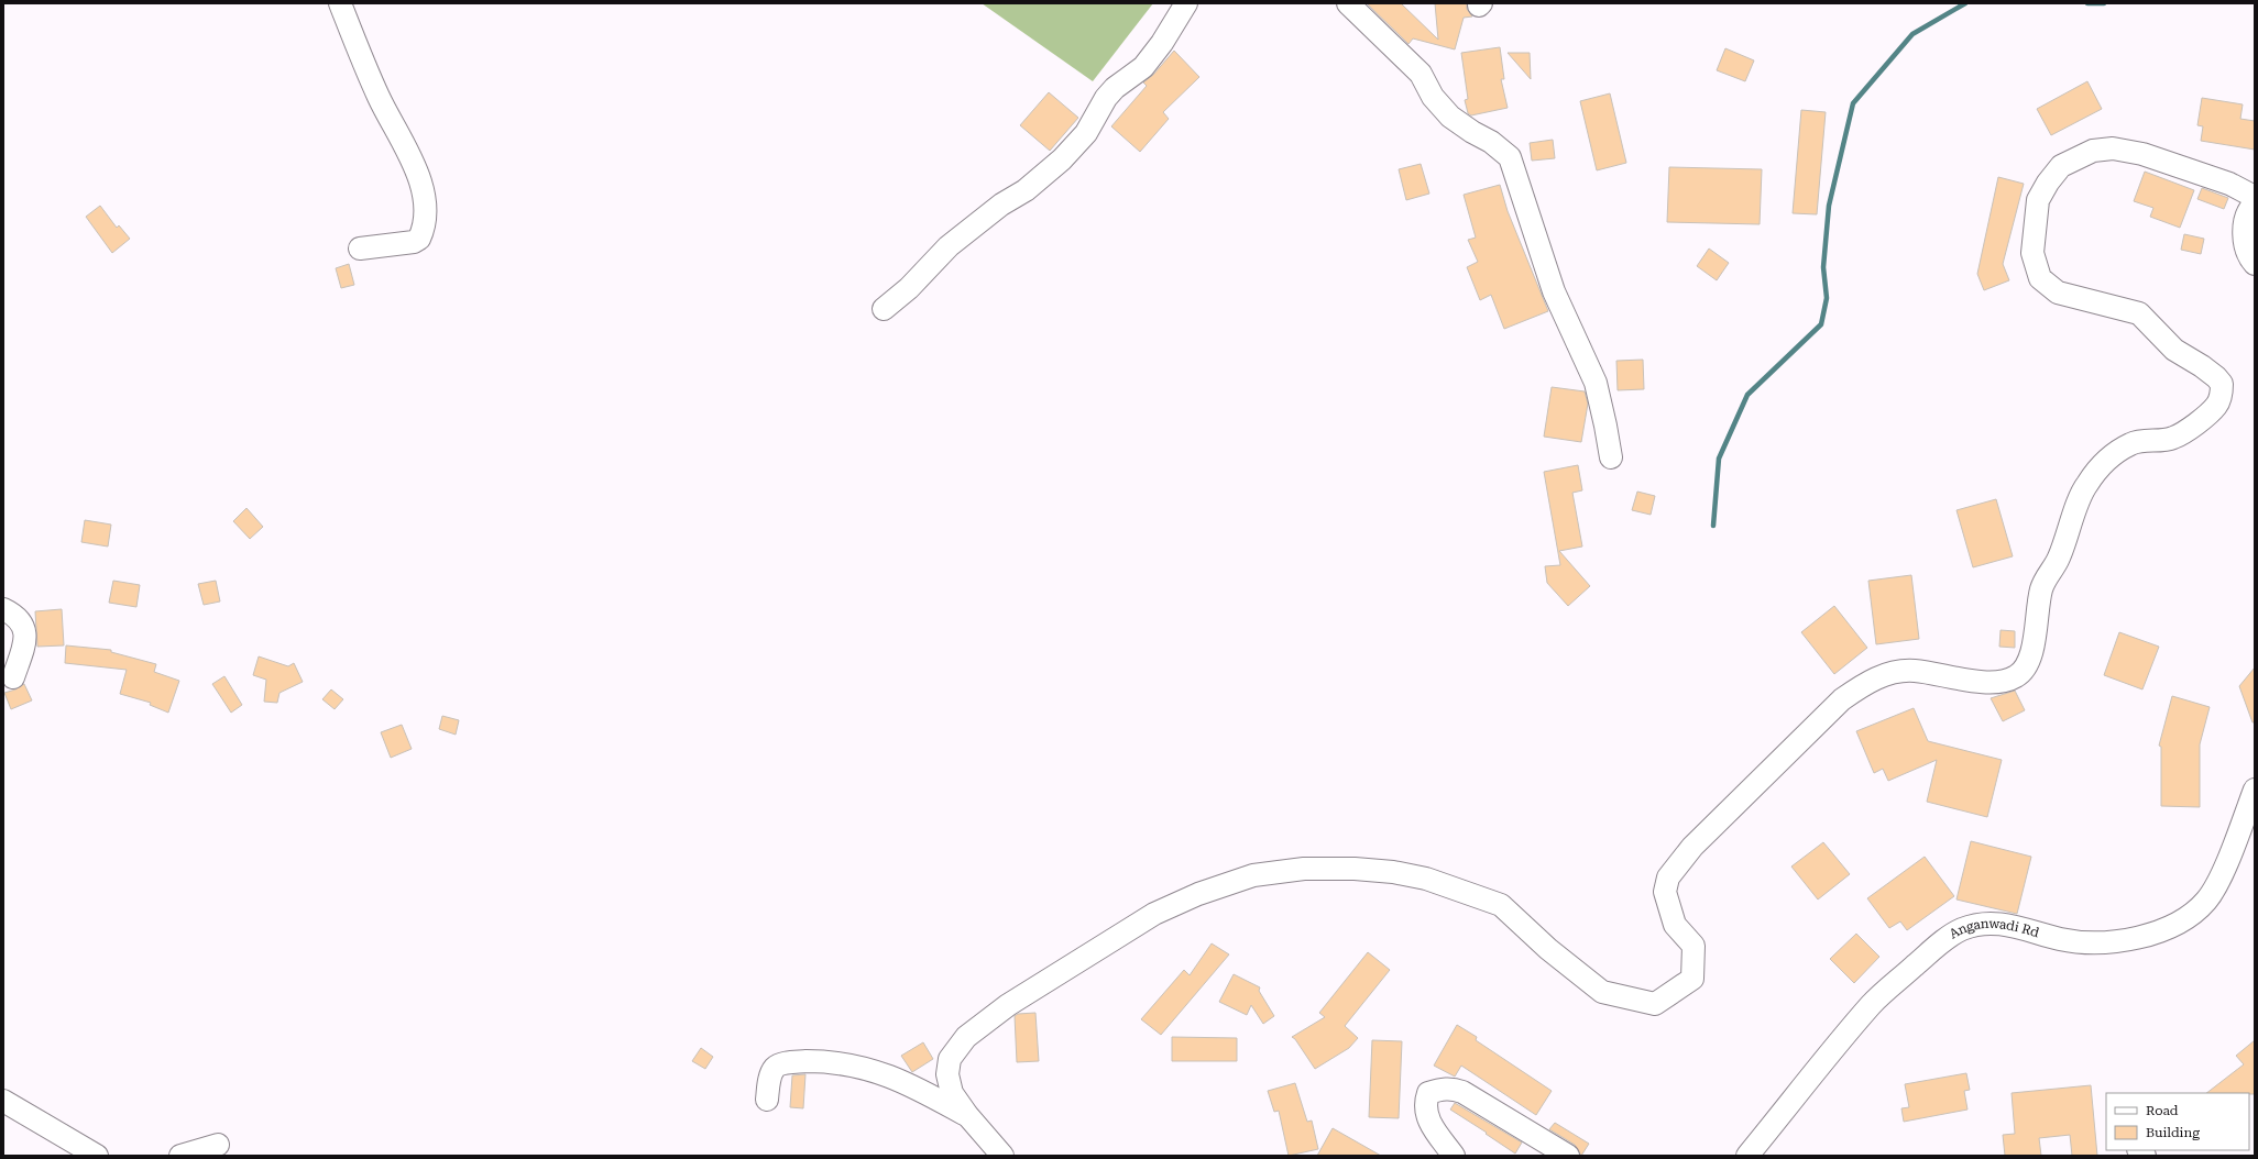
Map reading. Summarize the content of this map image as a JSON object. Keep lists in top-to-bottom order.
{
  "streets": {
    "street": ["Anganwadi Rd"]
  },
  "legend": ["Road", "Building"]
}
